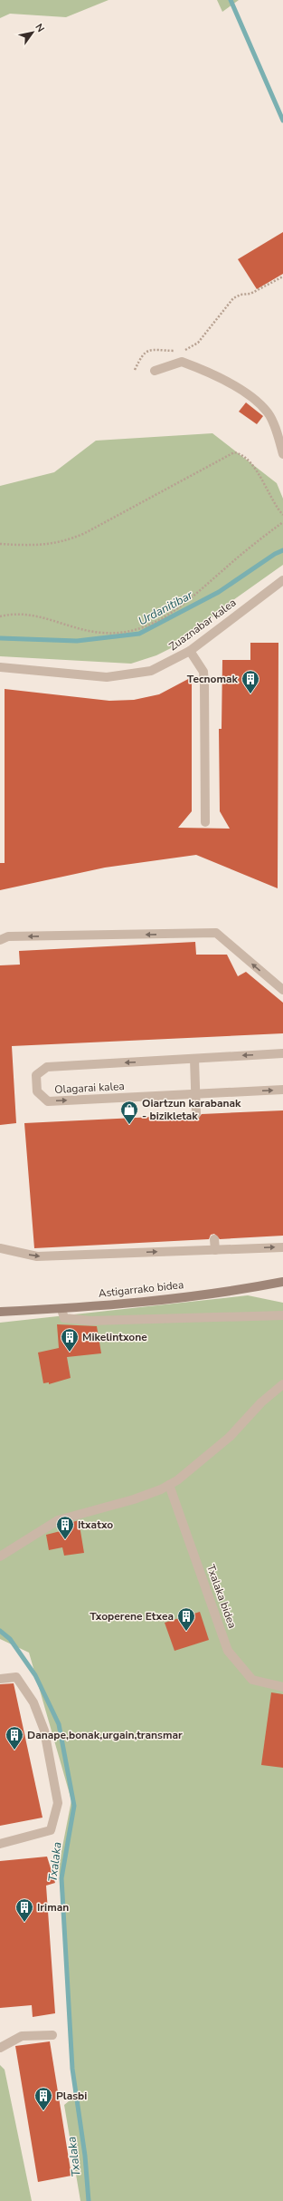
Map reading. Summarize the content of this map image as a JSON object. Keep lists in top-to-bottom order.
{
  "streets": {
    "main road": ["Astigarrako bidea"],
    "street": ["Zuaznabar kalea", "Olagarai kalea", "Txalaka bidea"]
  },
  "water": ["Urdanitibar", "Txalaka"],
  "places": {
    "building": [
      "Tecnomak",
      "Mikelintxone",
      "Itxatxo",
      "Txoperene Etxea",
      "Danape,bonak,urgain,transmar",
      "Iriman",
      "Plasbi"
    ],
    "shop": ["Oiartzun karabanak - bizikletak"]
  },
  "north": "top right"
}
